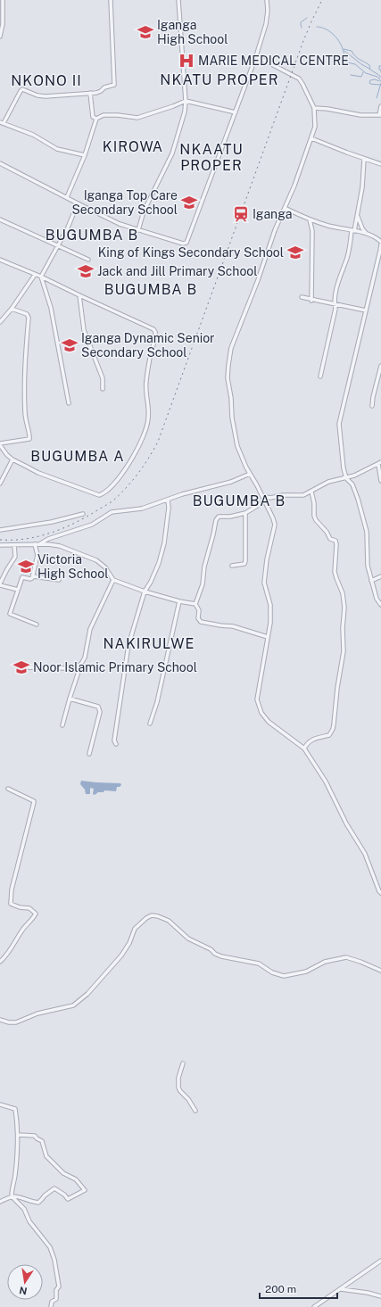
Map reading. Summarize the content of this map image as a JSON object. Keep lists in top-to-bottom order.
{
  "districts": [
    "NKATU PROPER",
    "NKONO II",
    "KIROWA",
    "NKAATU PROPER",
    "BUGUMBA B",
    "BUGUMBA B",
    "BUGUMBA A",
    "BUGUMBA B",
    "NAKIRULWE"
  ],
  "places": {
    "school or university": [
      "Iganga High School",
      "Iganga Top Care Secondary School",
      "King of Kings Secondary School",
      "Jack and Jill Primary School",
      "Iganga Dynamic Senior Secondary School",
      "Victoria High School",
      "Noor Islamic Primary School"
    ],
    "hospital": ["MARIE MEDICAL CENTRE"],
    "station": ["Iganga"]
  },
  "scale_bar": "200 m",
  "north": "bottom"
}
